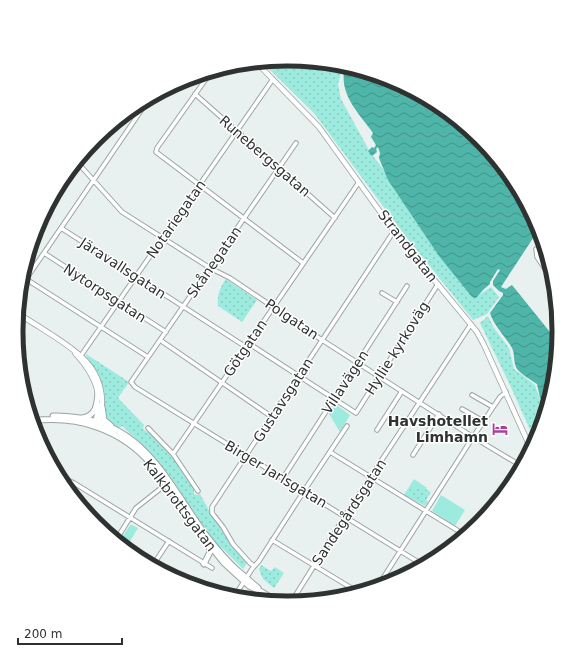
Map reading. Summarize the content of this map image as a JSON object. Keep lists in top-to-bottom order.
{
  "streets": {
    "main road": ["Kalkbrottsgatan"],
    "street": [
      "Runebergsgatan",
      "Notariegatan",
      "Strandgatan",
      "Skånegatan",
      "Järavallsgatan",
      "Nytorpsgatan",
      "Polgatan",
      "Götgatan",
      "Hyllie kyrkoväg",
      "Villavägen",
      "Gustavsgatan",
      "Birger Jarlsgatan",
      "Sandegårdsgatan"
    ]
  },
  "crossings": [
    ["Runebergsgatan", "Notariegatan"],
    ["Runebergsgatan", "Skånegatan"],
    ["Runebergsgatan", "Götgatan"],
    ["Notariegatan", "Strandgatan"],
    ["Notariegatan", "Järavallsgatan"],
    ["Notariegatan", "Nytorpsgatan"],
    ["Notariegatan", "Polgatan"],
    ["Strandgatan", "Götgatan"],
    ["Strandgatan", "Hyllie kyrkoväg"],
    ["Strandgatan", "Gustavsgatan"],
    ["Strandgatan", "Sandegårdsgatan"],
    ["Skånegatan", "Järavallsgatan"],
    ["Skånegatan", "Nytorpsgatan"],
    ["Skånegatan", "Polgatan"],
    ["Skånegatan", "Birger Jarlsgatan"],
    ["Järavallsgatan", "Götgatan"],
    ["Polgatan", "Götgatan"],
    ["Polgatan", "Hyllie kyrkoväg"],
    ["Polgatan", "Villavägen"],
    ["Polgatan", "Gustavsgatan"],
    ["Polgatan", "Sandegårdsgatan"],
    ["Götgatan", "Birger Jarlsgatan"],
    ["Hyllie kyrkoväg", "Villavägen"],
    ["Villavägen", "Birger Jarlsgatan"],
    ["Gustavsgatan", "Birger Jarlsgatan"],
    ["Birger Jarlsgatan", "Sandegårdsgatan"]
  ],
  "places": {
    "hotel": ["Havshotellet Limhamn"]
  },
  "scale_bar": "200 m"
}
